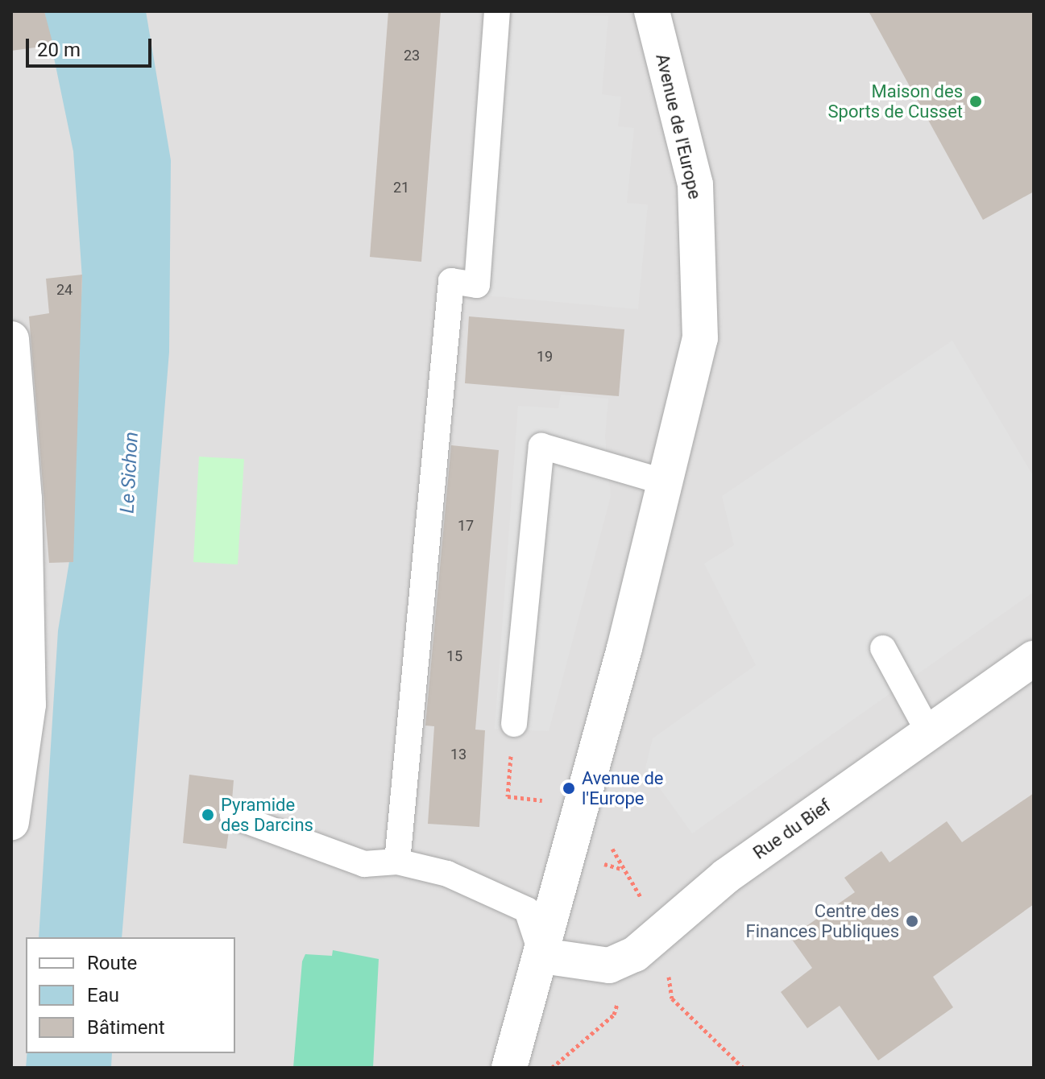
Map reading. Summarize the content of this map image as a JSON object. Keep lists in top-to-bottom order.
{
  "streets": {
    "street": ["Avenue de l'Europe", "Rue du Bief"]
  },
  "crossings": [
    ["Avenue de l'Europe", "Rue du Bief"]
  ],
  "water": ["Le Sichon"],
  "places": [
    "Maison des Sports de Cusset",
    "Avenue de l'Europe",
    "Pyramide des Darcins",
    "Centre des Finances Publiques"
  ],
  "house_numbers": [
    "23",
    "21",
    "24",
    "19",
    "17",
    "15",
    "13"
  ],
  "legend": ["Route", "Eau", "Bâtiment"],
  "scale_bar": "20 m"
}
